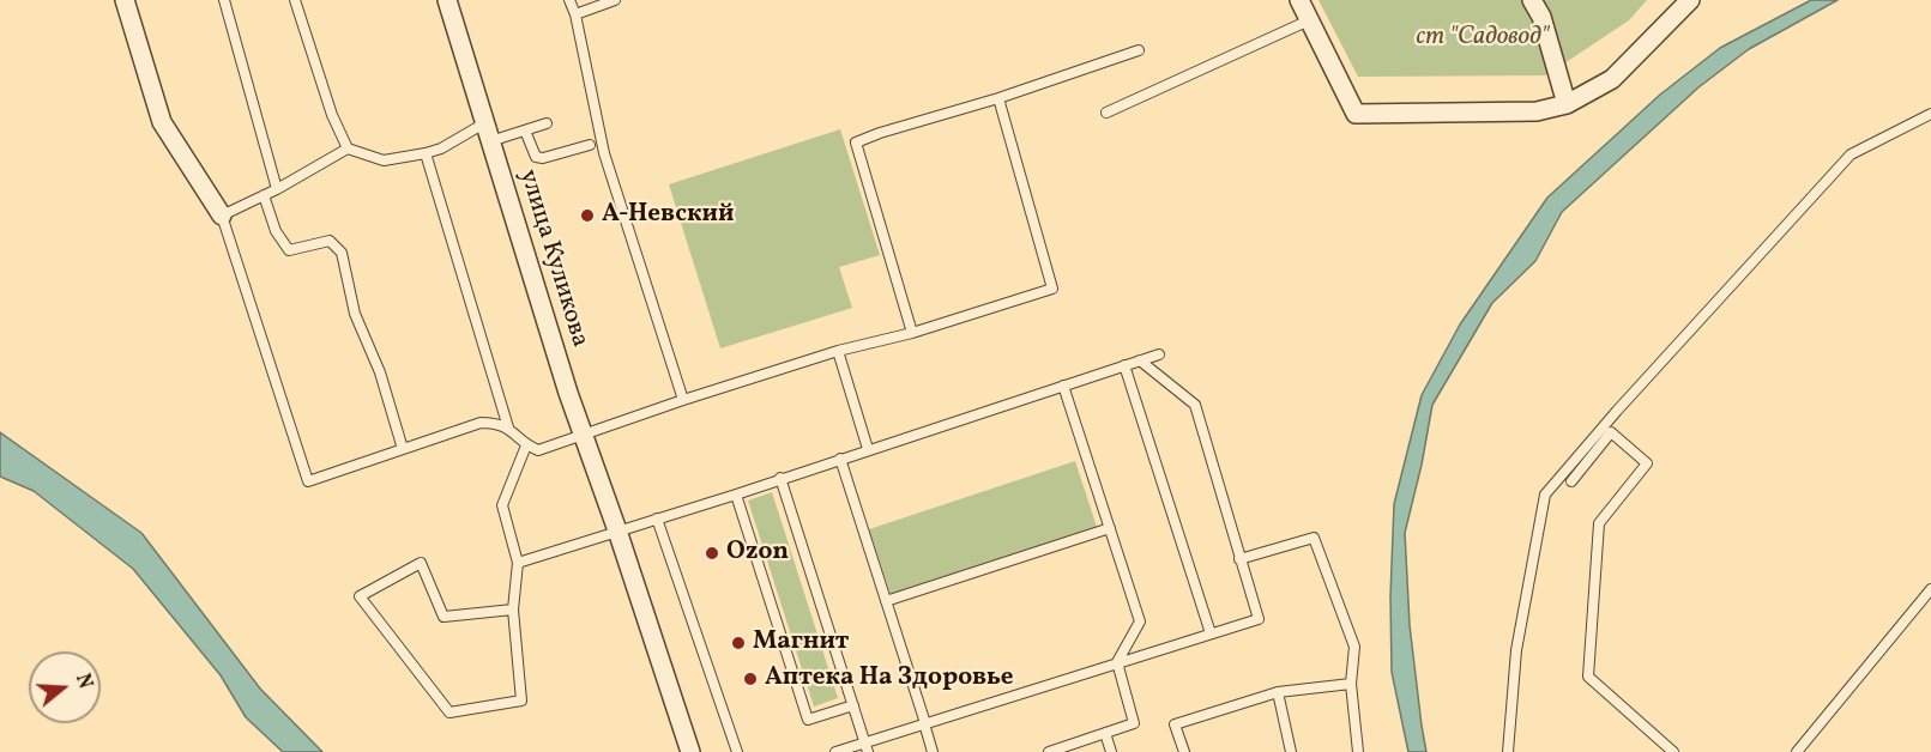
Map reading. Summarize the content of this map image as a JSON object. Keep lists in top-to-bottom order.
{
  "streets": {
    "street": ["улица Куликова"]
  },
  "parks": ["ст \"Садовод\""],
  "places": [
    "А-Невский",
    "Ozon",
    "Магнит",
    "Аптека На Здоровье"
  ],
  "north": "right"
}
